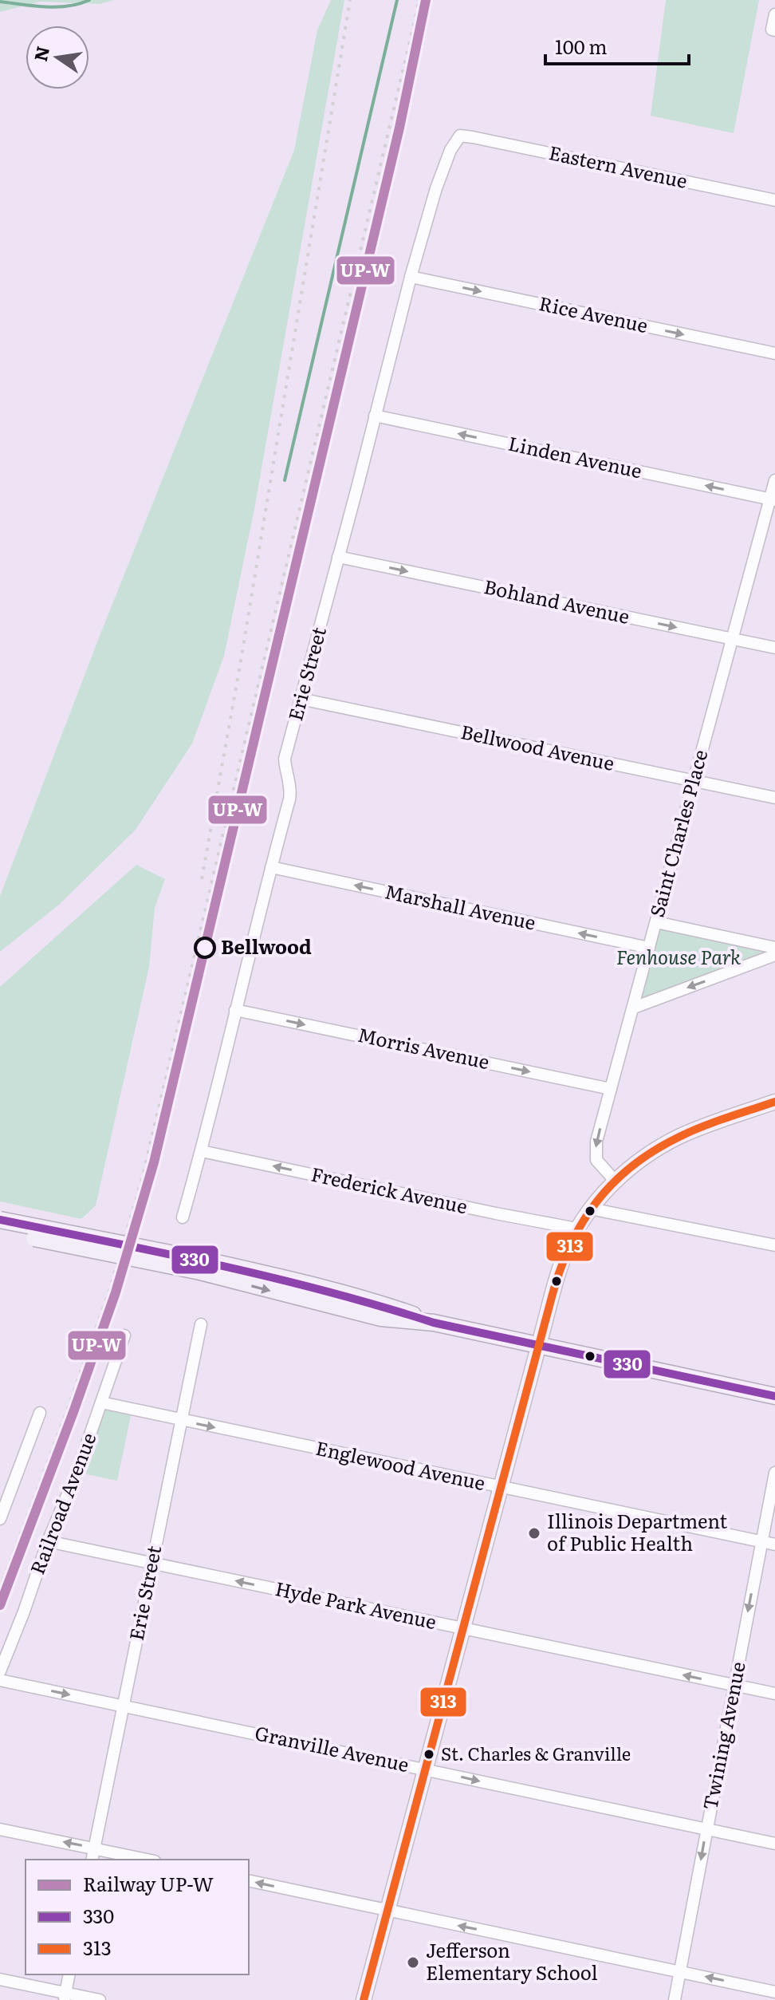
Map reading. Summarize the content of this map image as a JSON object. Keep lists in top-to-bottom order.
{
  "streets": {
    "street": [
      "Eastern Avenue",
      "Rice Avenue",
      "Linden Avenue",
      "Bohland Avenue",
      "Erie Street",
      "Bellwood Avenue",
      "Saint Charles Place",
      "Marshall Avenue",
      "Morris Avenue",
      "Frederick Avenue",
      "Englewood Avenue",
      "Railroad Avenue",
      "Hyde Park Avenue",
      "Twining Avenue",
      "Granville Avenue"
    ]
  },
  "crossings": [
    ["Eastern Avenue", "Erie Street"],
    ["Rice Avenue", "Erie Street"],
    ["Linden Avenue", "Erie Street"],
    ["Linden Avenue", "Saint Charles Place"],
    ["Bohland Avenue", "Erie Street"],
    ["Bohland Avenue", "Saint Charles Place"],
    ["Erie Street", "Bellwood Avenue"],
    ["Erie Street", "Marshall Avenue"],
    ["Erie Street", "Morris Avenue"],
    ["Erie Street", "Frederick Avenue"],
    ["Erie Street", "Englewood Avenue"],
    ["Erie Street", "Hyde Park Avenue"],
    ["Erie Street", "Granville Avenue"],
    ["Bellwood Avenue", "Saint Charles Place"],
    ["Saint Charles Place", "Marshall Avenue"],
    ["Saint Charles Place", "Morris Avenue"],
    ["Englewood Avenue", "Railroad Avenue"],
    ["Englewood Avenue", "Twining Avenue"],
    ["Railroad Avenue", "Hyde Park Avenue"],
    ["Hyde Park Avenue", "Twining Avenue"],
    ["Twining Avenue", "Granville Avenue"]
  ],
  "one_way": [
    "Rice Avenue",
    "Linden Avenue",
    "Bohland Avenue",
    "Marshall Avenue",
    "Morris Avenue",
    "Frederick Avenue",
    "Englewood Avenue",
    "Hyde Park Avenue",
    "Twining Avenue",
    "Granville Avenue"
  ],
  "parks": ["Fenhouse Park"],
  "places": [
    "Bellwood",
    "Illinois Department of Public Health",
    "St. Charles & Granville",
    "Jefferson Elementary School"
  ],
  "lines": ["rail line UP-W", "transit line 313", "transit line 330"],
  "legend": ["Railway UP-W", "330", "313"],
  "scale_bar": "100 m",
  "north": "left"
}
